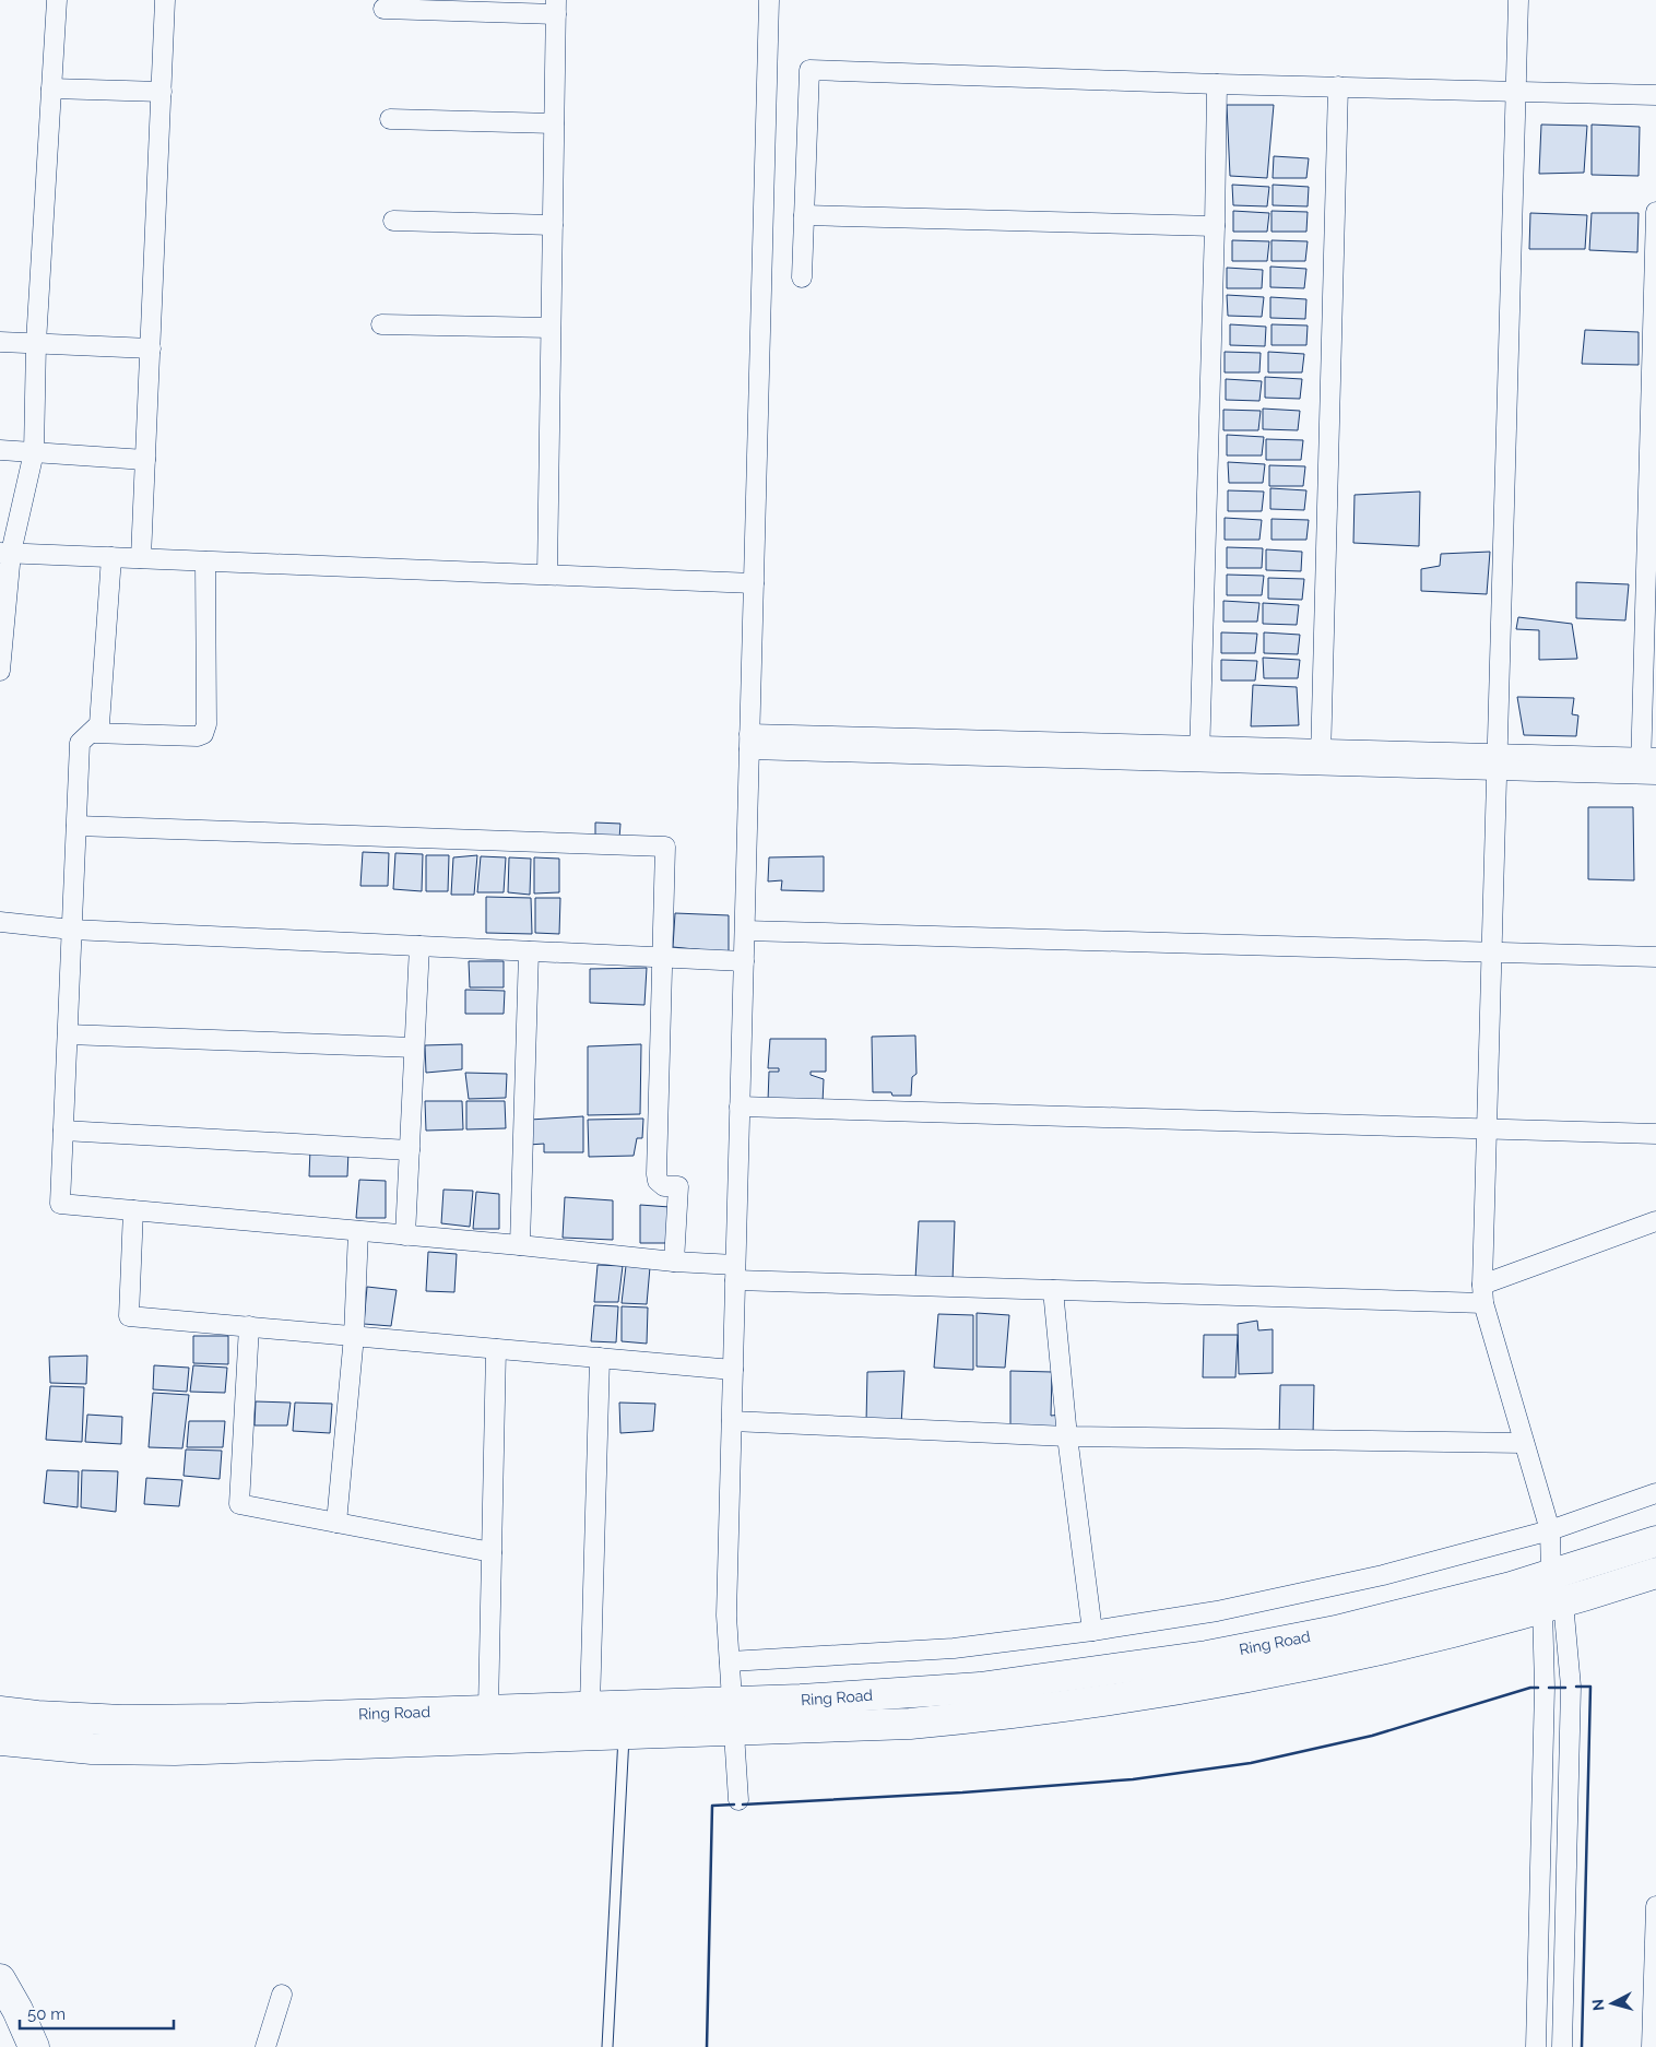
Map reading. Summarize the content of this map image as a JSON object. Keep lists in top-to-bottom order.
{
  "streets": {
    "highway": ["Ring Road"]
  },
  "scale_bar": "50 m",
  "north": "left"
}
